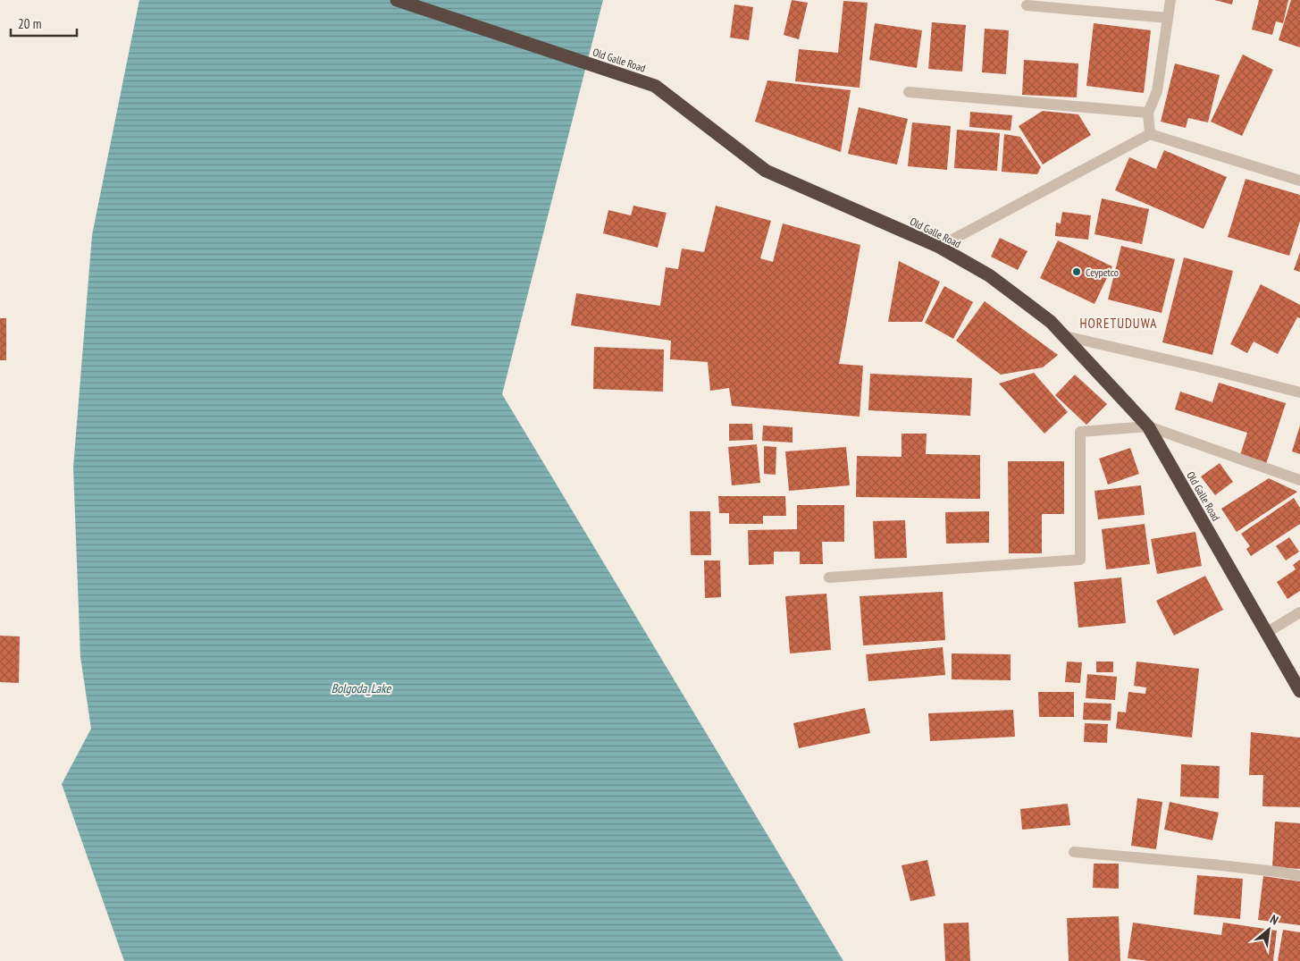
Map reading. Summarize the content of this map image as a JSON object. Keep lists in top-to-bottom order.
{
  "streets": {
    "highway": ["Old Galle Road"]
  },
  "districts": ["HORETUDUWA"],
  "water": ["Bolgoda_Lake"],
  "places": ["Ceypetco"],
  "scale_bar": "20 m",
  "north": "top right"
}
